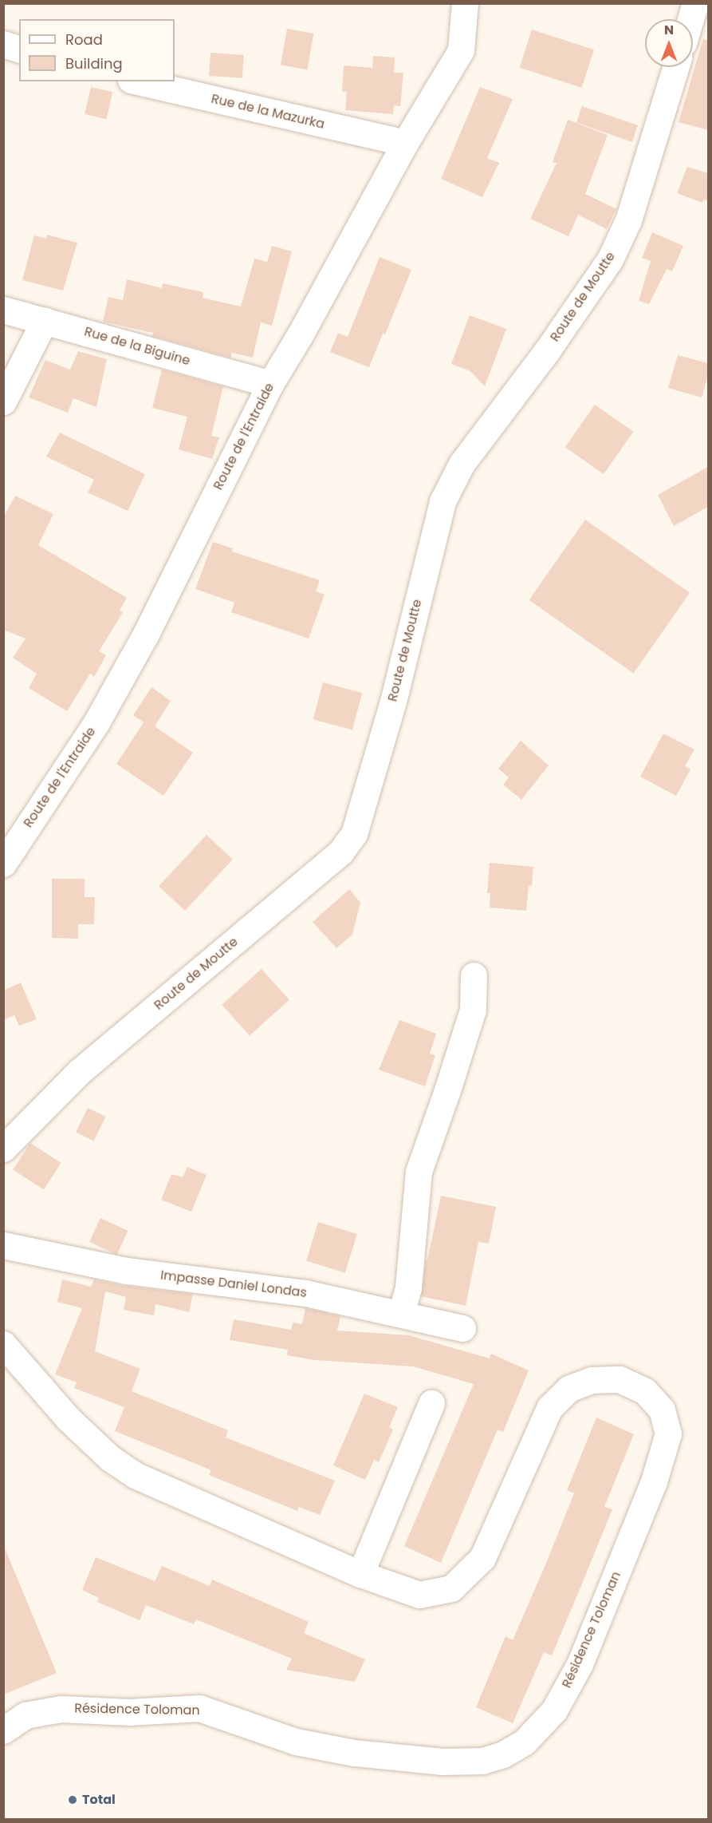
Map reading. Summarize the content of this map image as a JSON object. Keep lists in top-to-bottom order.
{
  "streets": {
    "street": [
      "Rue de la Mazurka",
      "Route de Moutte",
      "Rue de la Biguine",
      "Route de l'Entraide",
      "Impasse Daniel Londas",
      "Résidence Toloman"
    ]
  },
  "crossings": [
    ["Rue de la Mazurka", "Route de l'Entraide"],
    ["Rue de la Biguine", "Route de l'Entraide"]
  ],
  "places": ["Total"],
  "legend": ["Road", "Building"],
  "north": "top"
}
